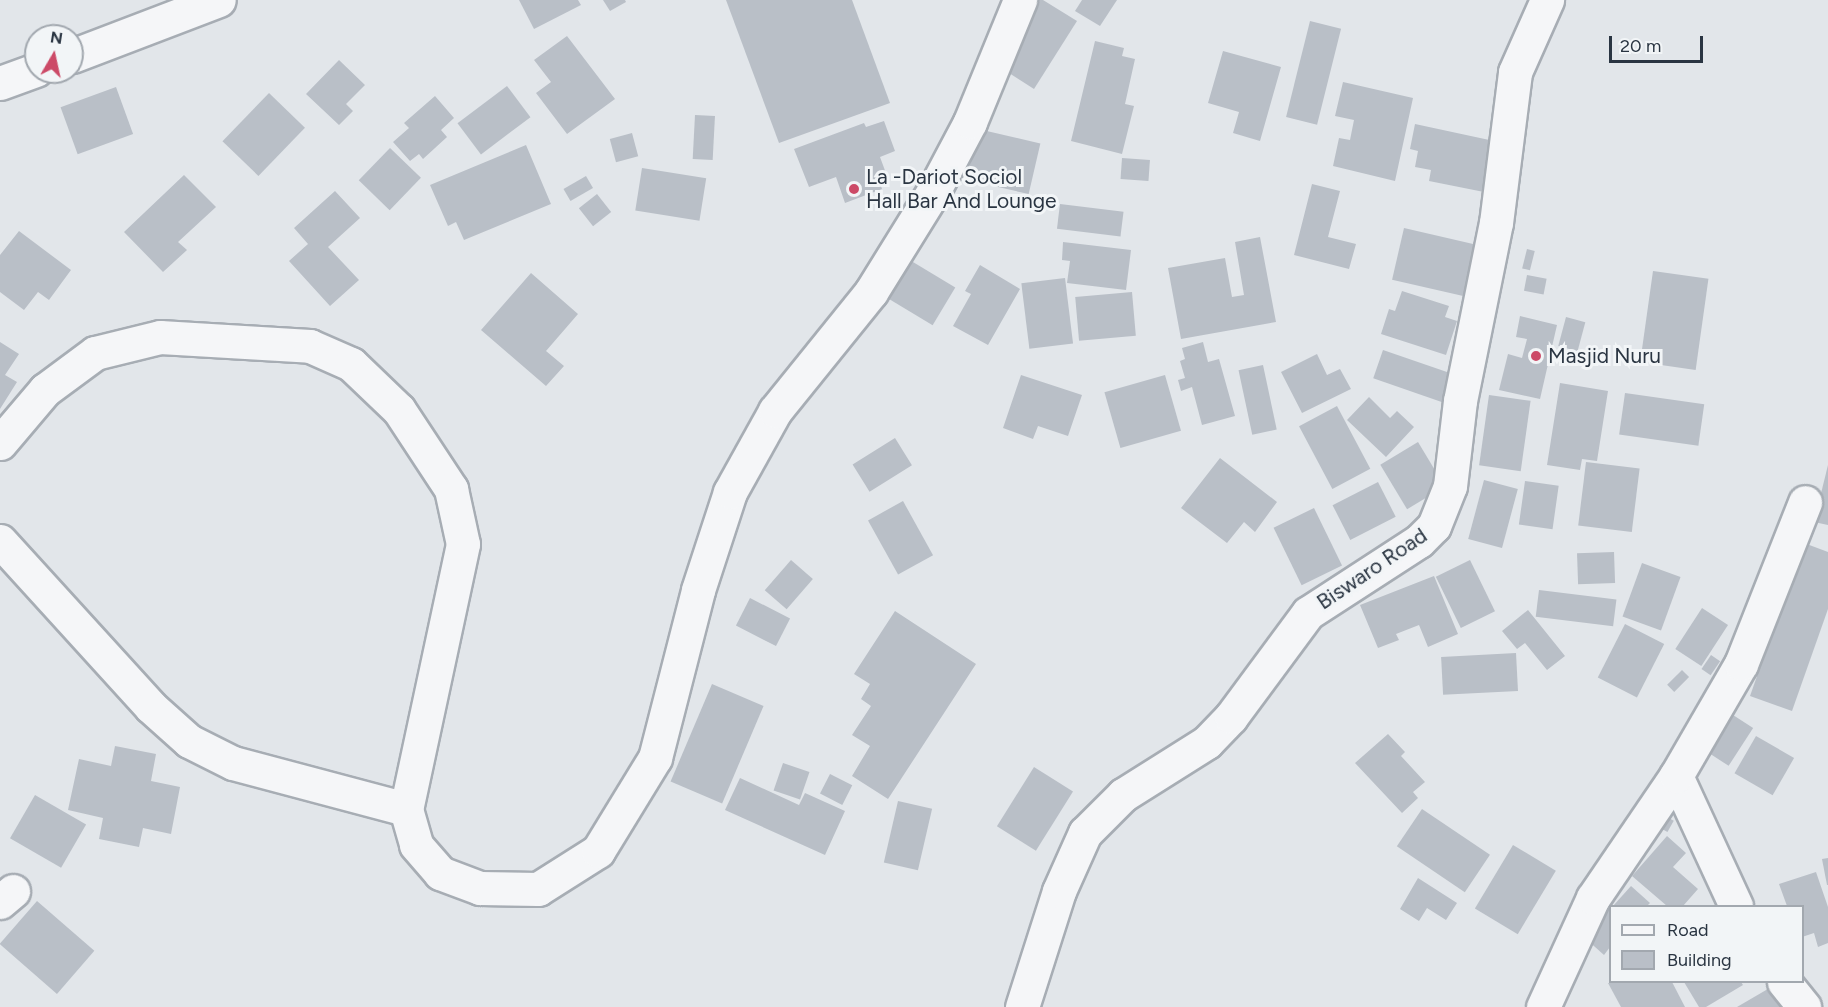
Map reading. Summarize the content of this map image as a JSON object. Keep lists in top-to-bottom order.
{
  "streets": {
    "street": ["Biswaro Road"]
  },
  "places": ["La -Dariot Sociol Hall Bar And Lounge", "Masjid Nuru"],
  "legend": ["Road", "Building"],
  "scale_bar": "20 m",
  "north": "top"
}
